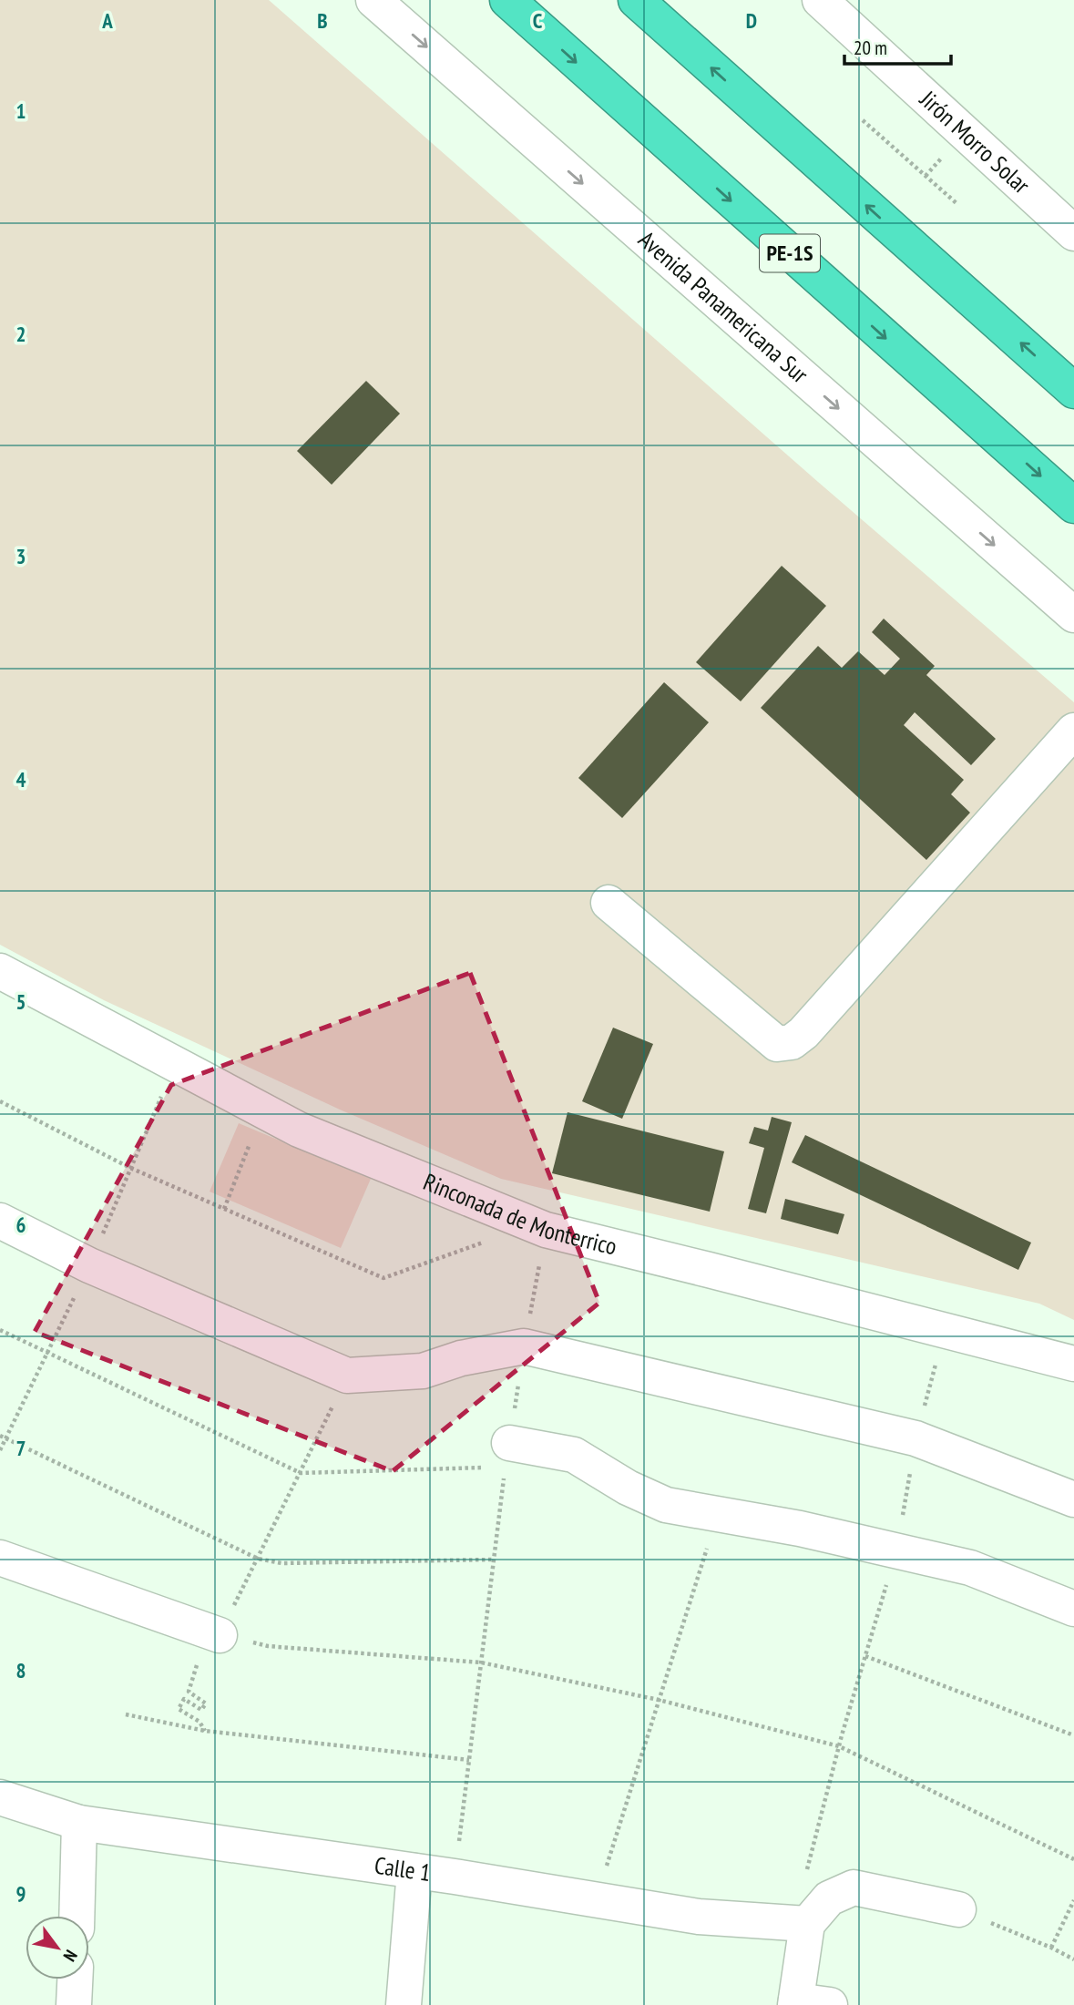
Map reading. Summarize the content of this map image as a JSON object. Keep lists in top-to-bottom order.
{
  "streets": {
    "highway": ["PE-1S"],
    "street": [
      "Jirón Morro Solar",
      "Avenida Panamericana Sur",
      "Rinconada de Monterrico",
      "Calle 1"
    ]
  },
  "one_way": ["Avenida Panamericana Sur"],
  "scale_bar": "20 m",
  "north": "bottom right",
  "grid": {
    "columns": [
      "A",
      "B",
      "C",
      "D"
    ],
    "rows": [
      "1",
      "2",
      "3",
      "4",
      "5",
      "6",
      "7",
      "8",
      "9"
    ]
  }
}
